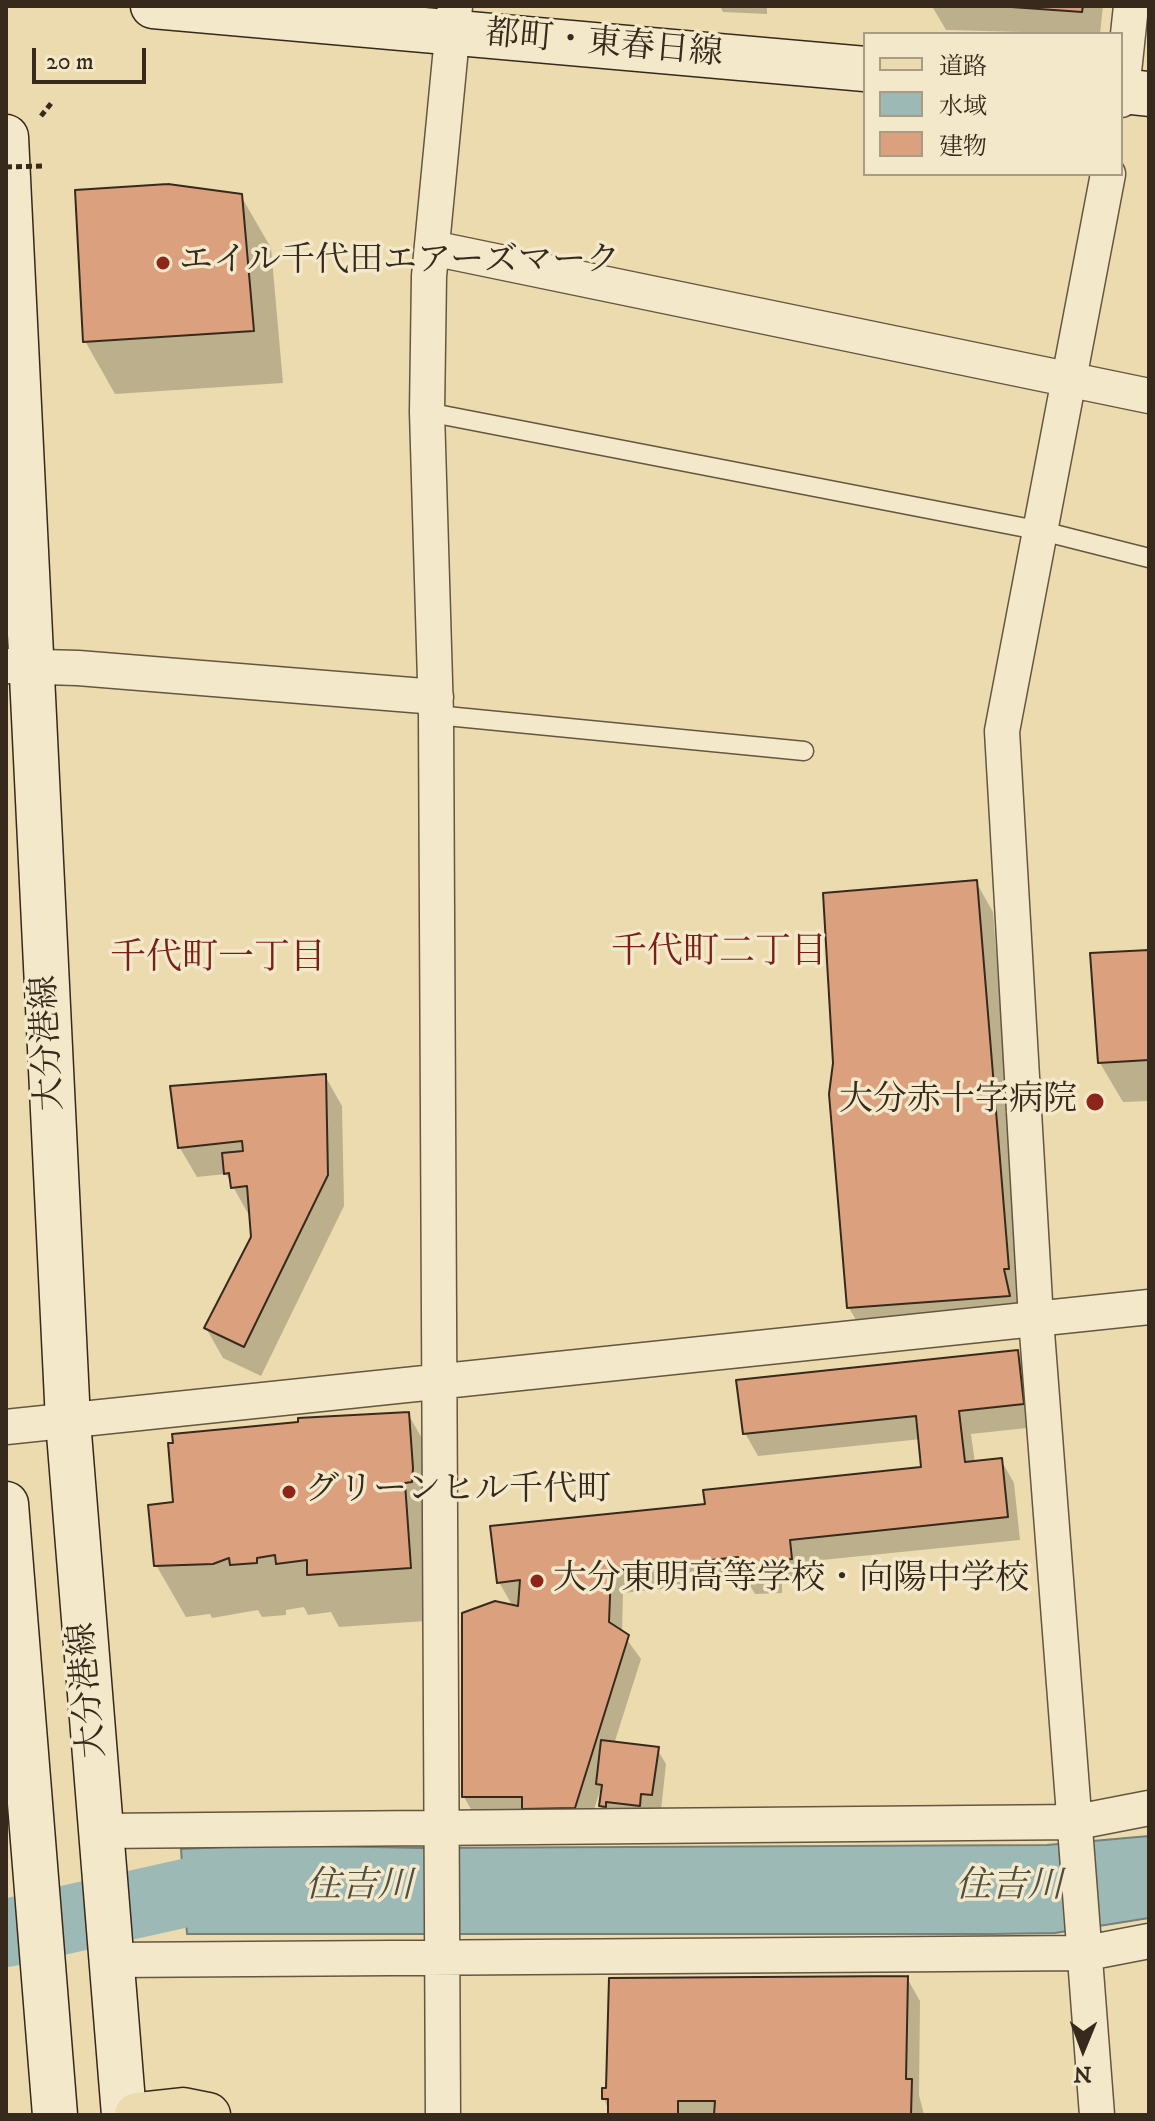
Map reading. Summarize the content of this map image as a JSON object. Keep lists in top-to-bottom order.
{
  "streets": {
    "main road": ["都町・東春日線", "大分港線"]
  },
  "districts": ["千代町二丁目", "千代町一丁目"],
  "water": ["住吉川"],
  "places": [
    "エイル千代田エアーズマーク",
    "大分赤十字病院",
    "グリーンヒル千代町",
    "大分東明高等学校・向陽中学校"
  ],
  "legend": ["道路", "水域", "建物"],
  "scale_bar": "20 m",
  "north": "bottom"
}
